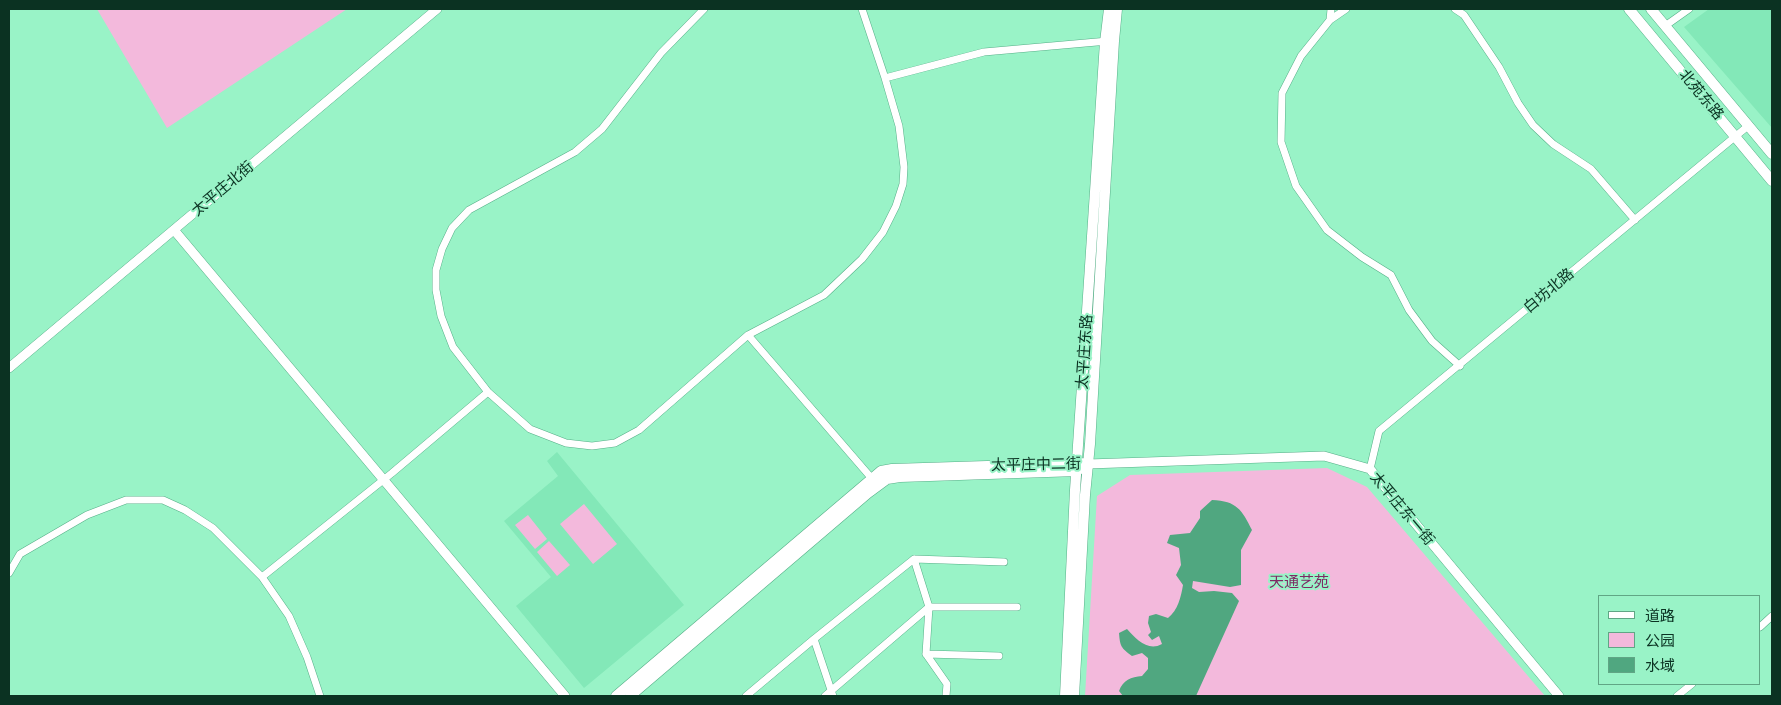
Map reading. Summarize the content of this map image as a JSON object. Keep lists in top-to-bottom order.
{
  "streets": {
    "main road": ["北苑东路", "太平庄东路", "太平庄中二街"],
    "street": ["太平庄北街", "白坊北路", "太平庄东一街"]
  },
  "crossings": [
    ["北苑东路", "白坊北路"],
    ["白坊北路", "太平庄东一街"],
    ["太平庄东路", "太平庄中二街"],
    ["太平庄东路", "太平庄东一街"],
    ["太平庄中二街", "太平庄东一街"]
  ],
  "parks": ["天通艺苑"],
  "legend": ["道路", "公园", "水域"]
}
